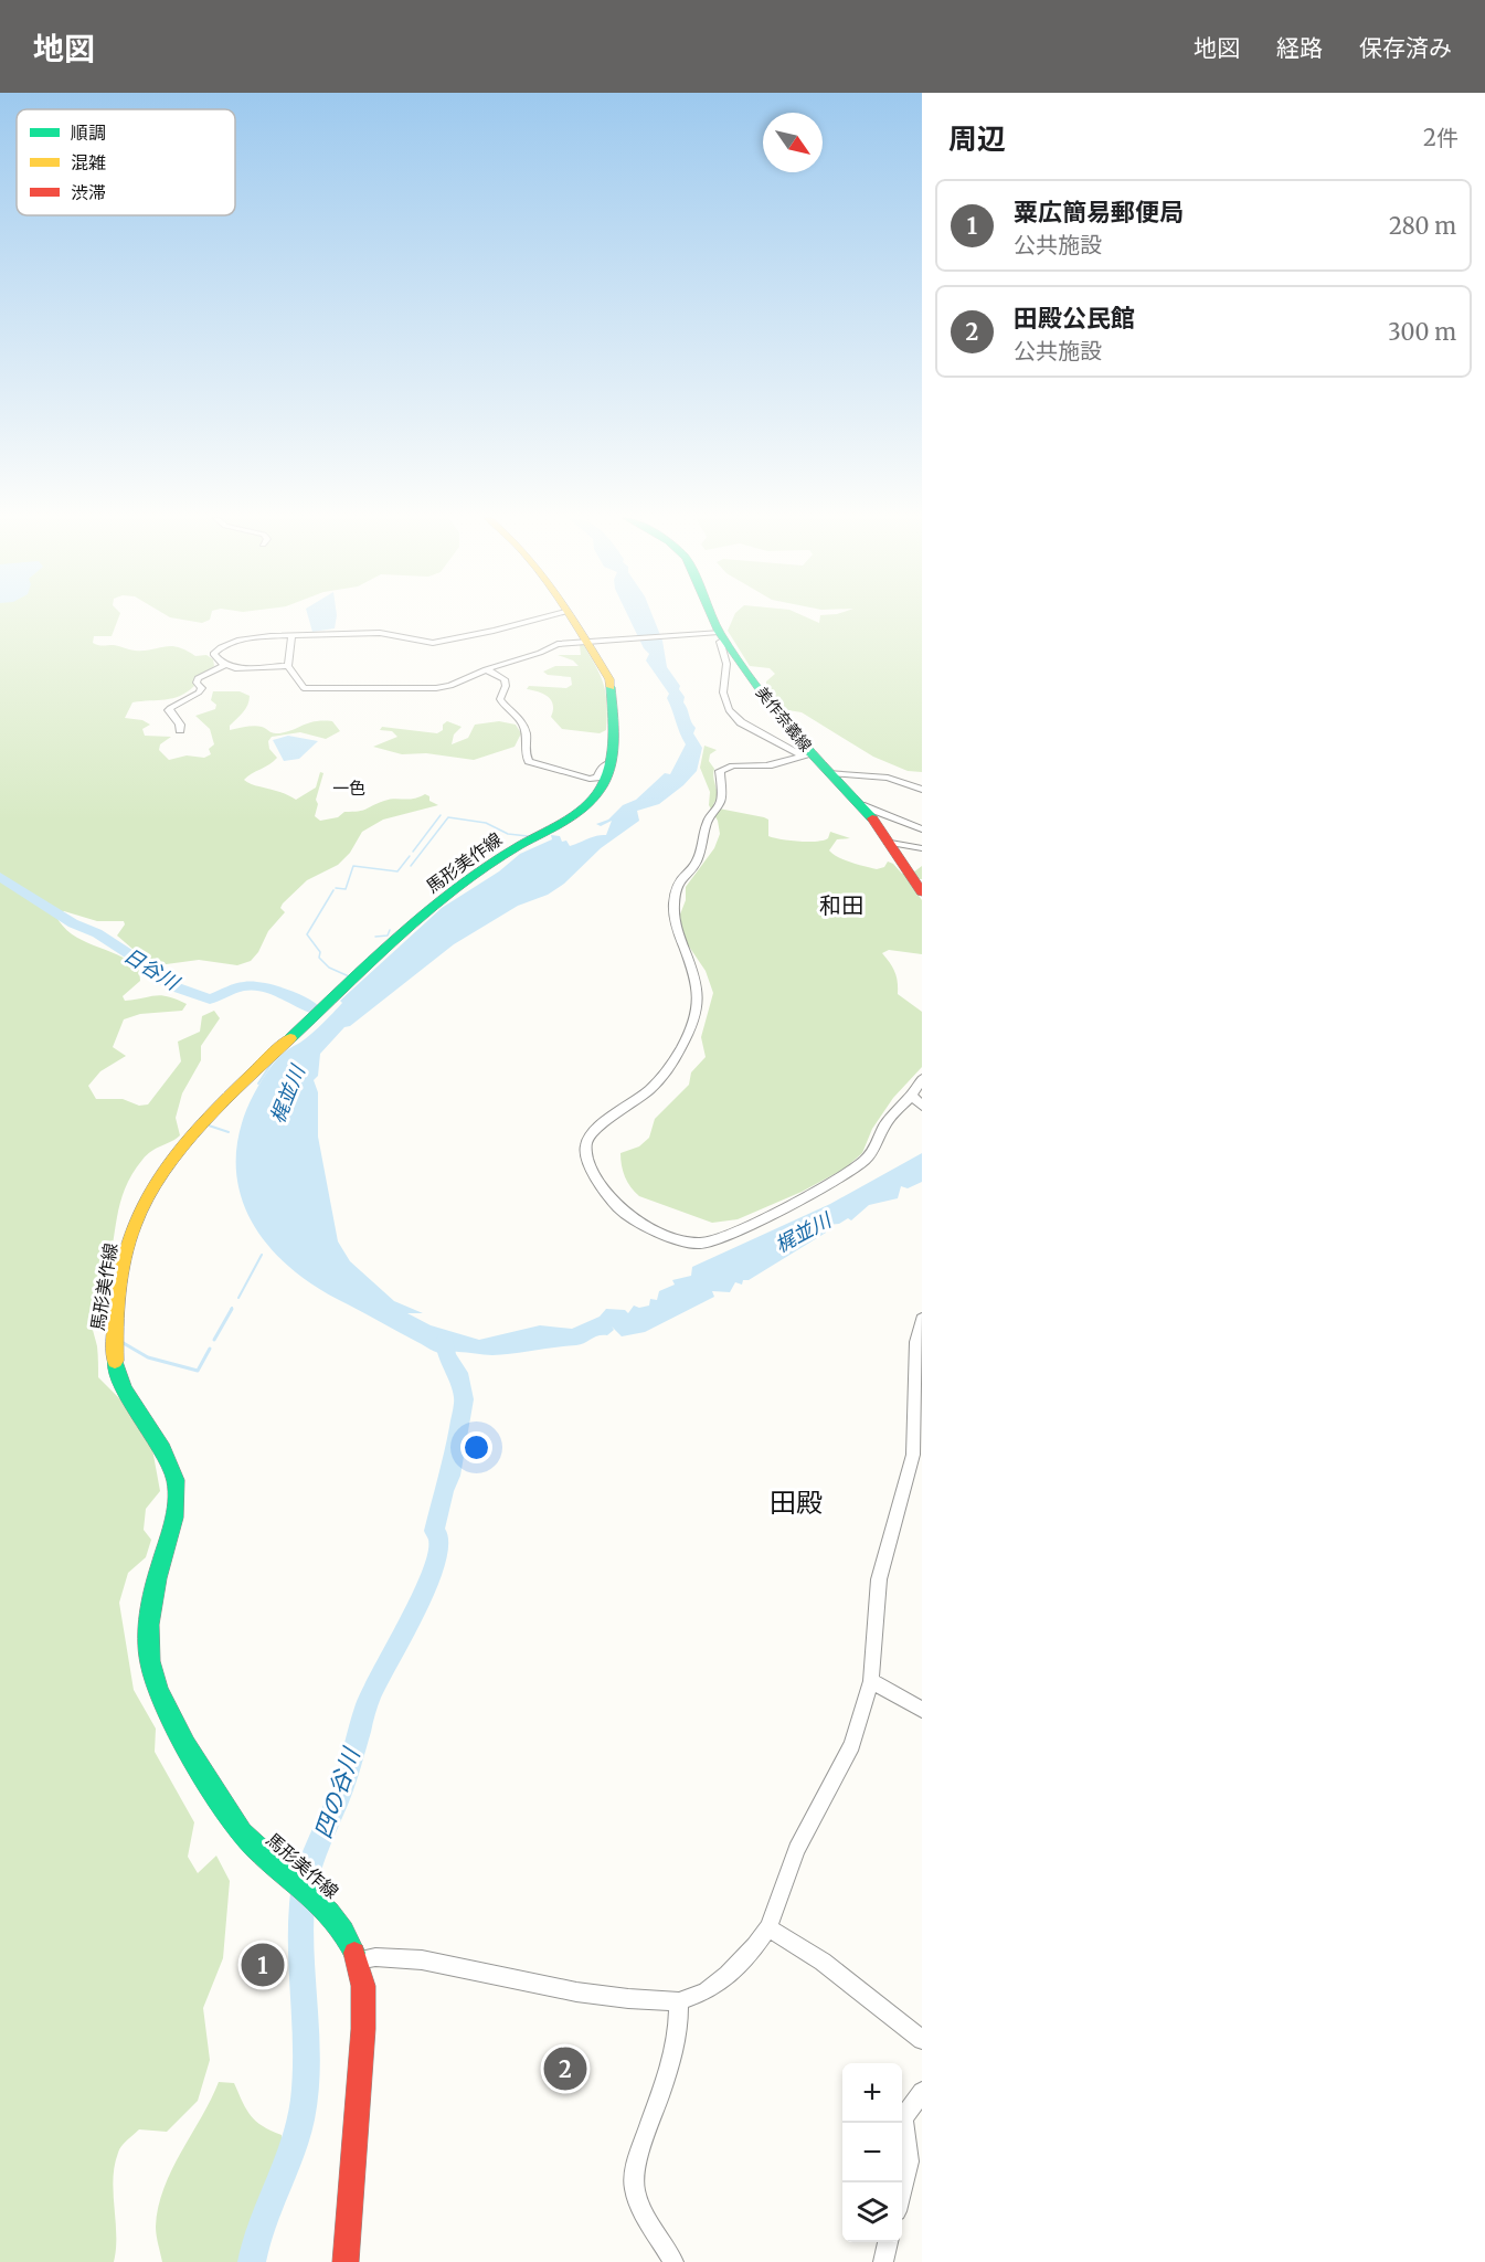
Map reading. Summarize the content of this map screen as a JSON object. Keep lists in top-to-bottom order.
{
  "streets": {
    "main road": ["美作奈義線", "馬形美作線"]
  },
  "districts": ["一色", "和田", "田殿"],
  "water": ["日谷川", "梶並川", "四の谷川"],
  "legend": ["順調", "混雑", "渋滞"],
  "north": "bottom right",
  "page": {
    "header": "地図",
    "nav": ["地図", "経路", "保存済み"],
    "heading": ["周辺", "2件"],
    "list": [
      {
        "mark": "1",
        "name": "粟広簡易郵便局",
        "note": "公共施設",
        "value": "280 m"
      },
      {
        "mark": "2",
        "name": "田殿公民館",
        "note": "公共施設",
        "value": "300 m"
      }
    ],
    "pins": ["1", "2"],
    "map_buttons": ["+", "−"]
  }
}
